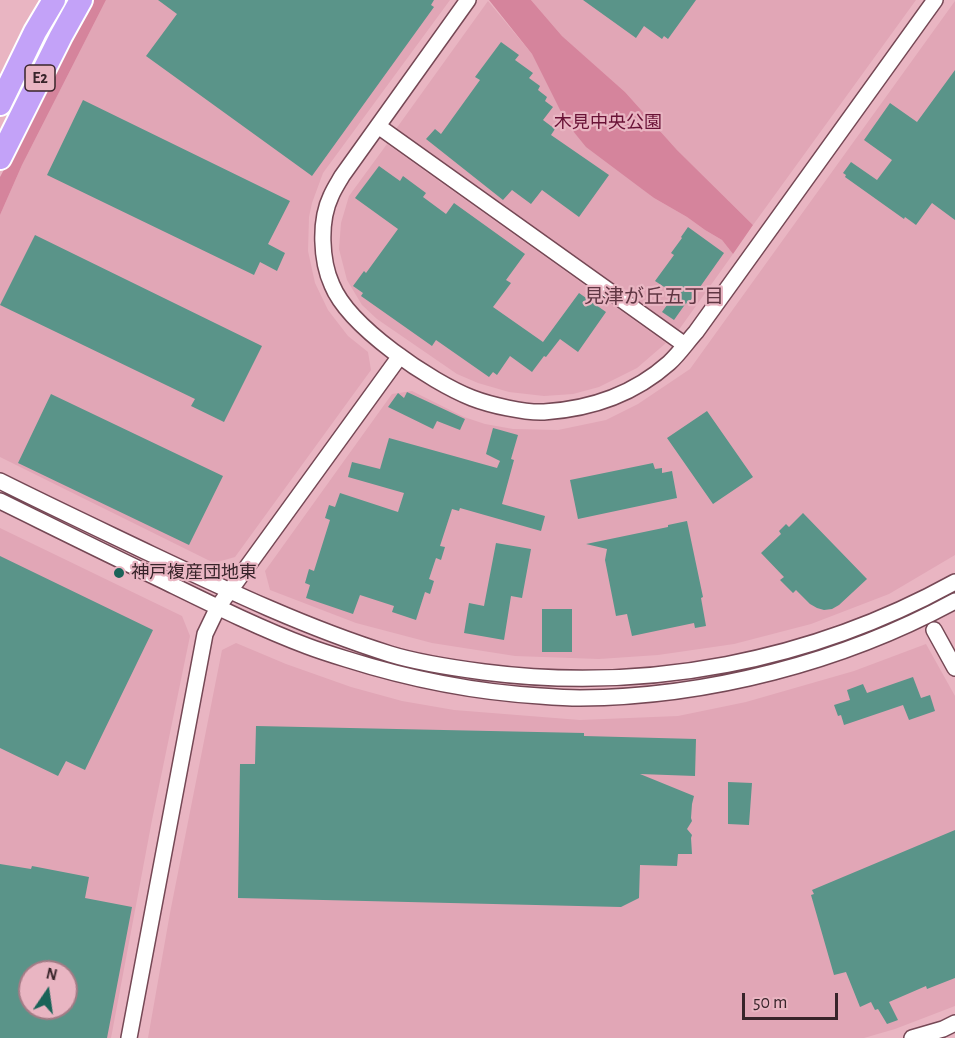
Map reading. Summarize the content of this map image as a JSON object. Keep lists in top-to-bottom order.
{
  "streets": {
    "highway": ["E2"]
  },
  "districts": ["見津が丘五丁目"],
  "parks": ["木見中央公園"],
  "places": ["神戸複産団地東"],
  "scale_bar": "50 m",
  "north": "top"
}
